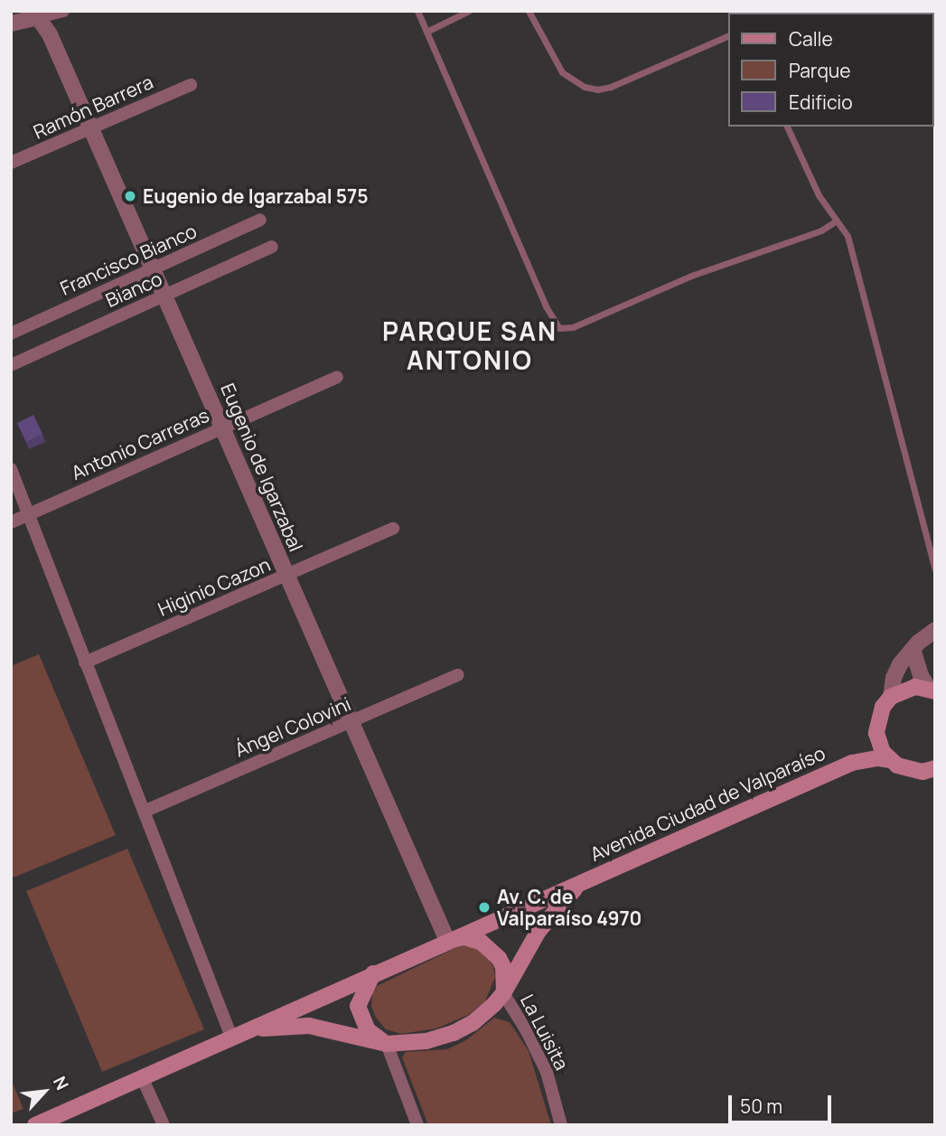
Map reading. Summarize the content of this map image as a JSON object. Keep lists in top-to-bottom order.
{
  "streets": {
    "main road": ["Avenida Ciudad de Valparaíso"],
    "street": [
      "Ramón Barrera",
      "Francisco Bianco",
      "Bianco",
      "Antonio Carreras",
      "Eugenio de Igarzabal",
      "Higinio Cazon",
      "Ángel Colovini",
      "La Luisita"
    ]
  },
  "crossings": [
    ["Ramón Barrera", "Eugenio de Igarzabal"],
    ["Francisco Bianco", "Eugenio de Igarzabal"],
    ["Bianco", "Eugenio de Igarzabal"],
    ["Antonio Carreras", "Eugenio de Igarzabal"],
    ["Eugenio de Igarzabal", "Higinio Cazon"],
    ["Eugenio de Igarzabal", "Ángel Colovini"],
    ["Eugenio de Igarzabal", "Avenida Ciudad de Valparaíso"],
    ["Eugenio de Igarzabal", "La Luisita"],
    ["Avenida Ciudad de Valparaíso", "La Luisita"]
  ],
  "districts": ["PARQUE SAN ANTONIO"],
  "places": ["Eugenio de Igarzabal 575", "Av. C. de Valparaíso 4970"],
  "legend": ["Calle", "Parque", "Edificio"],
  "scale_bar": "50 m",
  "north": "top right"
}
